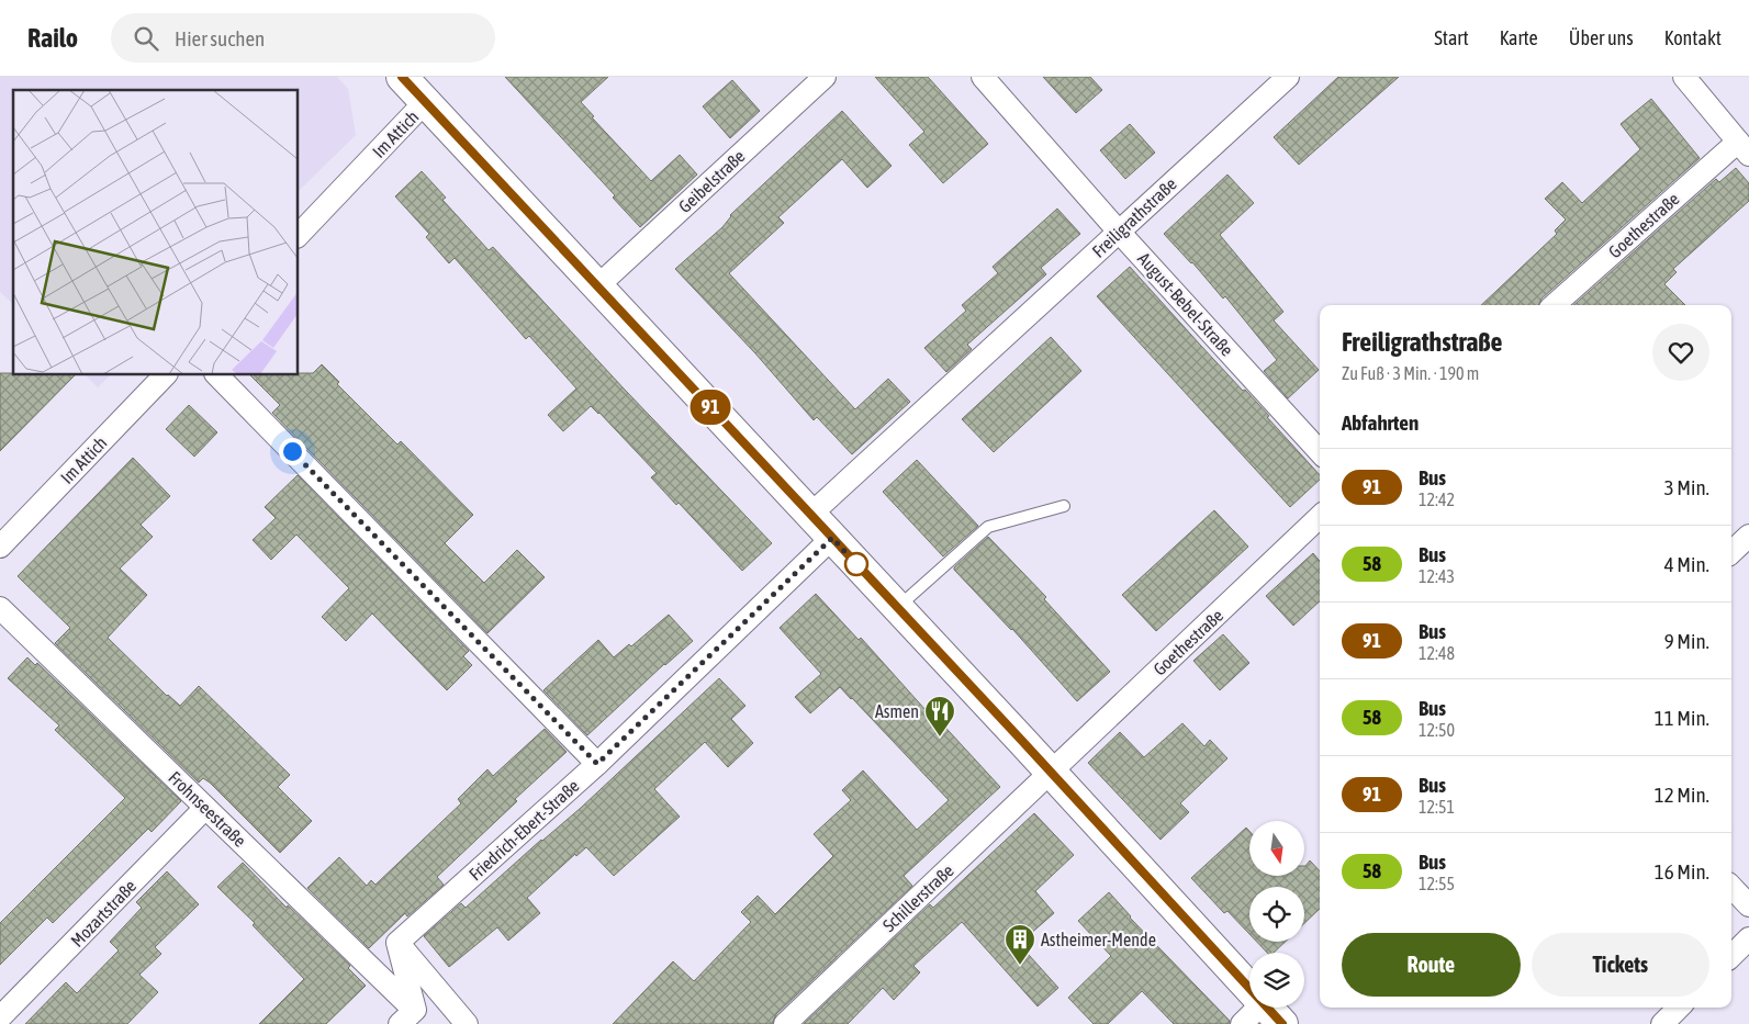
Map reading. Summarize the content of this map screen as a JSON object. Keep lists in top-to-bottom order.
{
  "streets": {
    "street": [
      "Im Attich",
      "Geibelstraße",
      "Freiligrathstraße",
      "Goethestraße",
      "August-Bebel-Straße",
      "Frohnseestraße",
      "Friedrich-Ebert-Straße",
      "Schillerstraße",
      "Mozartstraße"
    ]
  },
  "crossings": [
    ["Freiligrathstraße", "August-Bebel-Straße"],
    ["Goethestraße", "Schillerstraße"],
    ["Frohnseestraße", "Mozartstraße"]
  ],
  "places": {
    "restaurant": ["Asmen"],
    "building": ["Astheimer-Mende"]
  },
  "lines": ["bus line 91"],
  "north": "bottom",
  "page": {
    "header": "Railo",
    "search": "Hier suchen",
    "nav": [
      "Start",
      "Karte",
      "Über uns",
      "Kontakt"
    ],
    "on_map": "91",
    "heading": [
      ["Freiligrathstraße", "Zu Fuß · 3 Min. · 190 m"],
      "Abfahrten"
    ],
    "list": [
      {
        "mark": "91",
        "name": "Bus",
        "note": "12:42",
        "value": "3 Min."
      },
      {
        "mark": "58",
        "name": "Bus",
        "note": "12:43",
        "value": "4 Min."
      },
      {
        "mark": "91",
        "name": "Bus",
        "note": "12:48",
        "value": "9 Min."
      },
      {
        "mark": "58",
        "name": "Bus",
        "note": "12:50",
        "value": "11 Min."
      },
      {
        "mark": "91",
        "name": "Bus",
        "note": "12:51",
        "value": "12 Min."
      },
      {
        "mark": "58",
        "name": "Bus",
        "note": "12:55",
        "value": "16 Min."
      }
    ],
    "buttons": ["Route", "Tickets"]
  }
}
